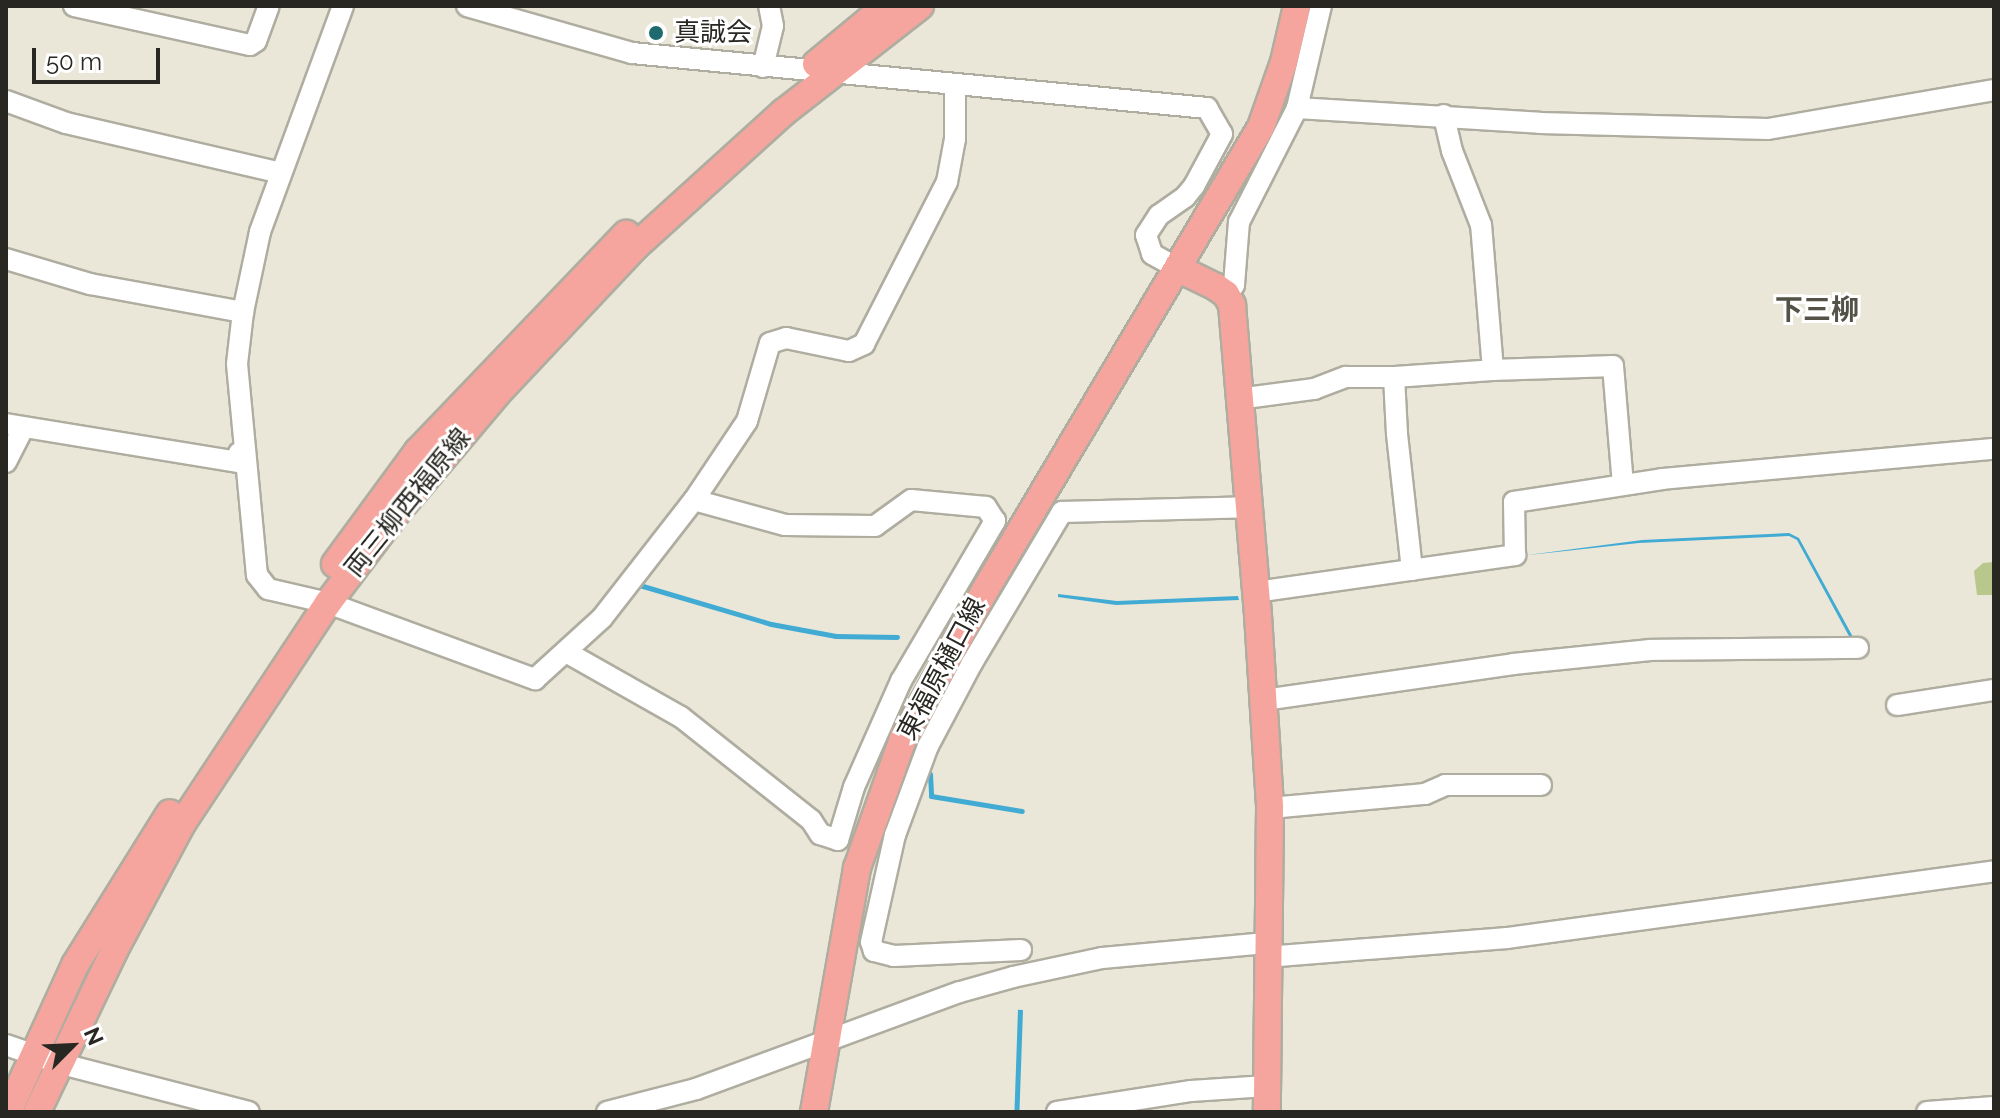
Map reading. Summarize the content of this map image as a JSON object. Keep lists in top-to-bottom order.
{
  "streets": {
    "main road": ["両三柳西福原線", "東福原樋口線"]
  },
  "districts": ["下三柳"],
  "places": ["真誠会"],
  "scale_bar": "50 m",
  "north": "top right"
}
